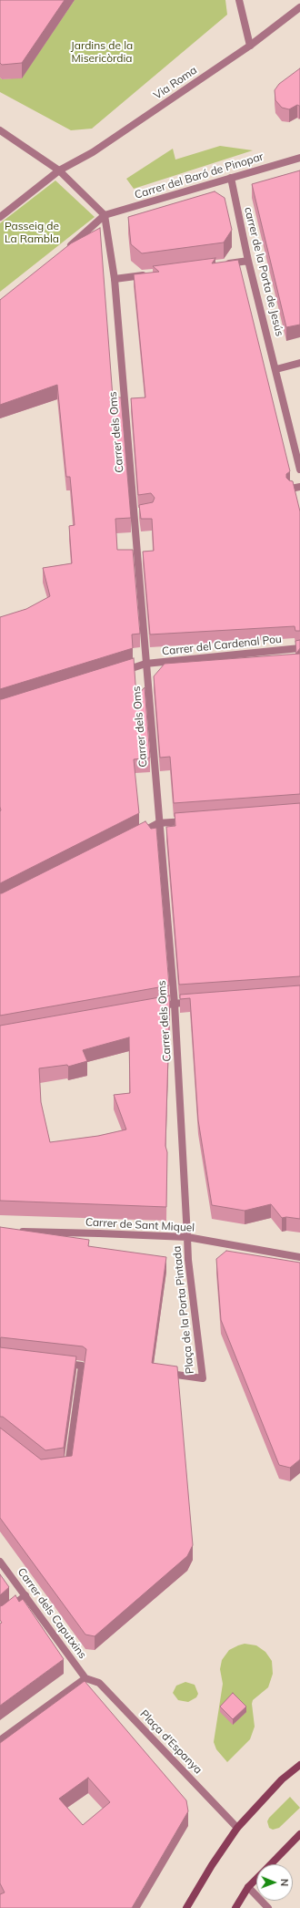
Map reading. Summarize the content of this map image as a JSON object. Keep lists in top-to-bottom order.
{
  "streets": {
    "street": [
      "Via Roma",
      "Carrer del Baró de Pinopar",
      "carrer de la Porta de Jesús",
      "Carrer dels Oms",
      "Carrer del Cardenal Pou",
      "Carrer de Sant Miquel",
      "Plaça de la Porta Pintada",
      "Carrer dels Caputxins",
      "Plaça d'Espanya"
    ]
  },
  "crossings": [
    ["Carrer del Baró de Pinopar", "carrer de la Porta de Jesús"],
    ["Carrer del Baró de Pinopar", "Carrer dels Oms"],
    ["Carrer dels Oms", "Carrer del Cardenal Pou"],
    ["Carrer dels Oms", "Carrer de Sant Miquel"],
    ["Carrer dels Oms", "Plaça de la Porta Pintada"],
    ["Carrer de Sant Miquel", "Plaça de la Porta Pintada"],
    ["Carrer dels Caputxins", "Plaça d'Espanya"]
  ],
  "parks": ["Jardins de la Misericòrdia", "Passeig de La Rambla"],
  "north": "right"
}
